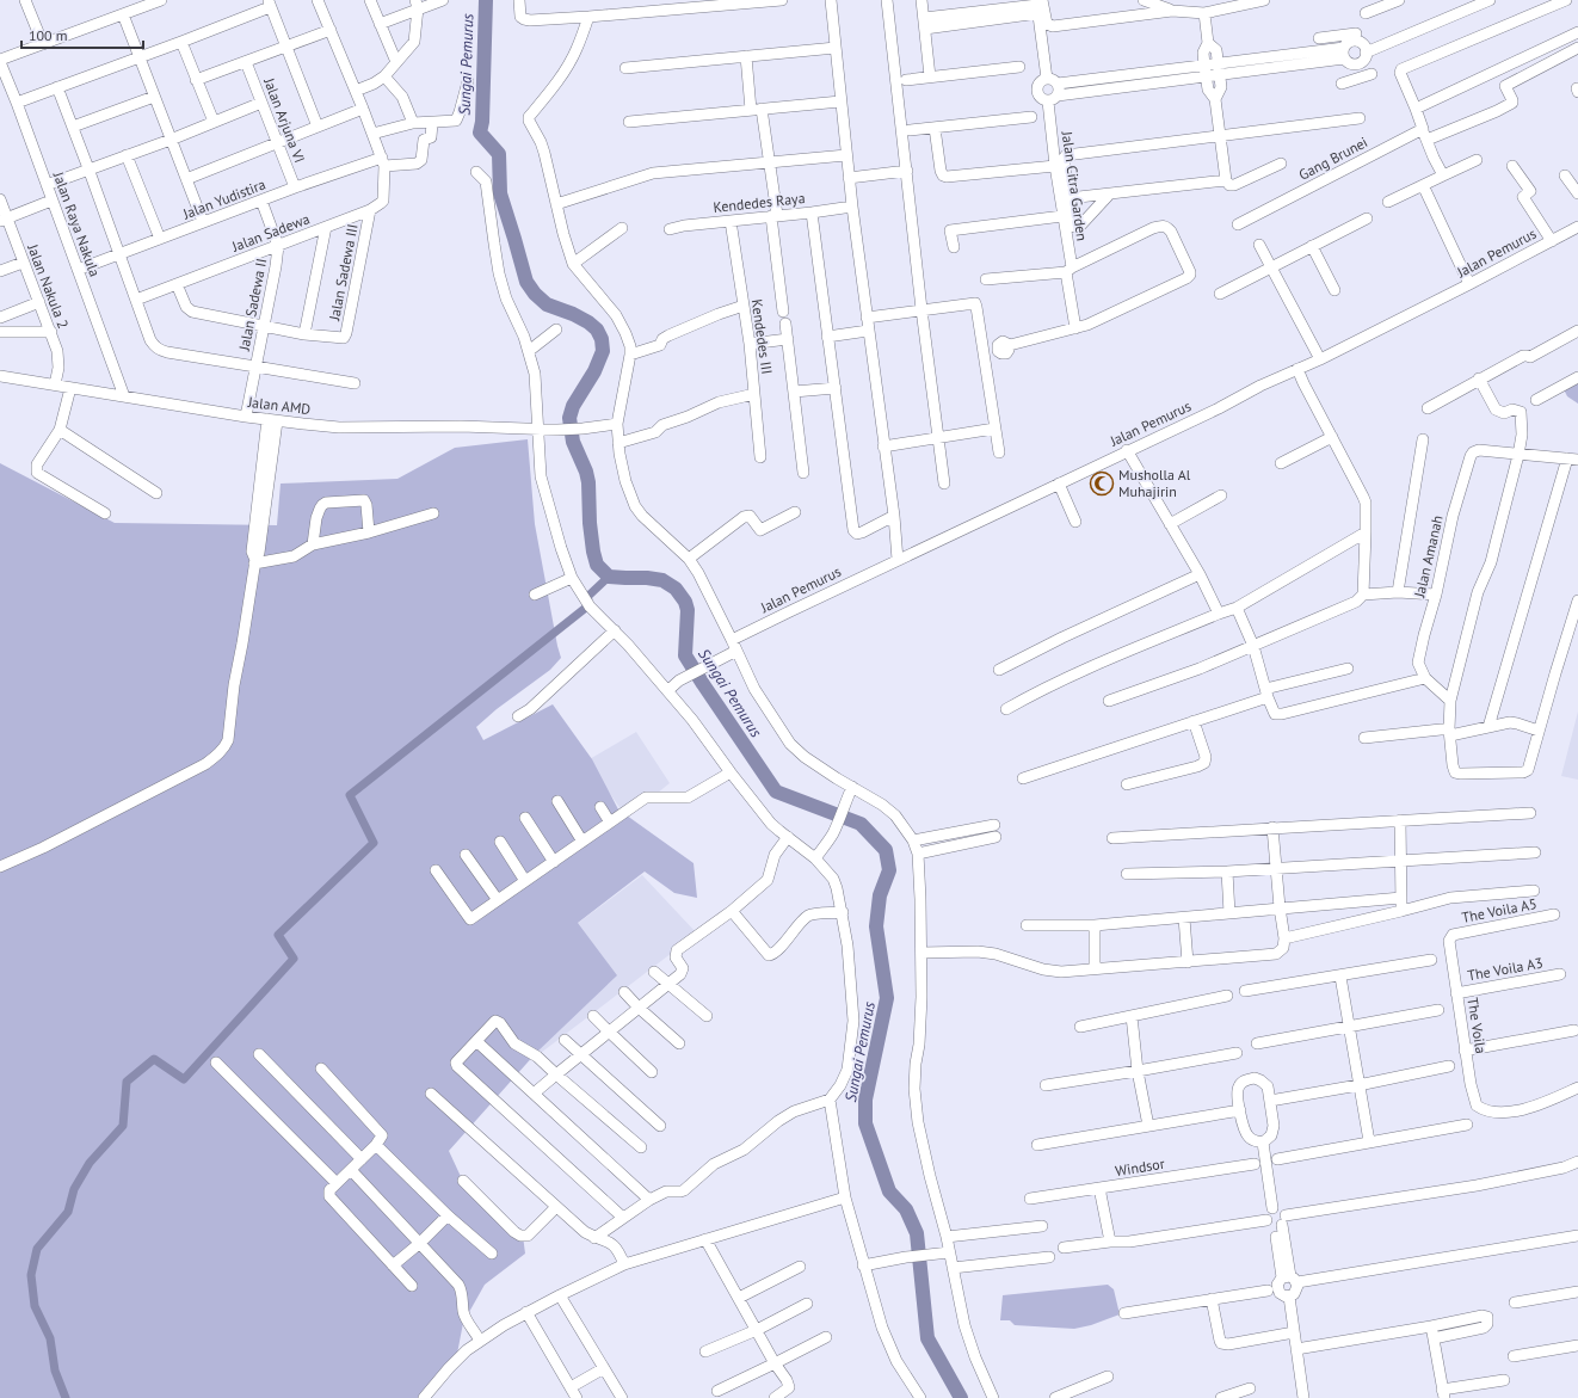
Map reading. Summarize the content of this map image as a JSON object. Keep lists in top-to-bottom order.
{
  "streets": {
    "street": [
      "Jalan Arjuna VI",
      "Gang Brunei",
      "Jalan Citra Garden",
      "Jalan Yudistira",
      "Kendedes Raya",
      "Jalan Raya Nakula",
      "Jalan Sadewa",
      "Jalan Pemurus",
      "Jalan Sadewa III",
      "Jalan Nakula 2",
      "Jalan Sadewa II",
      "Kendedes III",
      "Jalan AMD",
      "Jalan Amanah",
      "The Voila A5",
      "The Voila A3",
      "The Voila",
      "Windsor"
    ]
  },
  "crossings": [
    ["Jalan Arjuna VI", "Jalan Yudistira"],
    ["Jalan Yudistira", "Jalan Raya Nakula"],
    ["Jalan Yudistira", "Jalan Sadewa II"],
    ["Kendedes Raya", "Kendedes III"],
    ["Jalan Raya Nakula", "Jalan AMD"],
    ["Jalan Sadewa", "Jalan Sadewa III"],
    ["Jalan Sadewa", "Jalan Sadewa II"],
    ["Jalan Nakula 2", "Jalan AMD"],
    ["Jalan Sadewa II", "Jalan AMD"],
    ["The Voila A5", "The Voila"],
    ["The Voila A3", "The Voila"]
  ],
  "water": ["Sungai Pemurus"],
  "places": {
    "mosque": ["Musholla Al Muhajirin"]
  },
  "scale_bar": "100 m"
}
